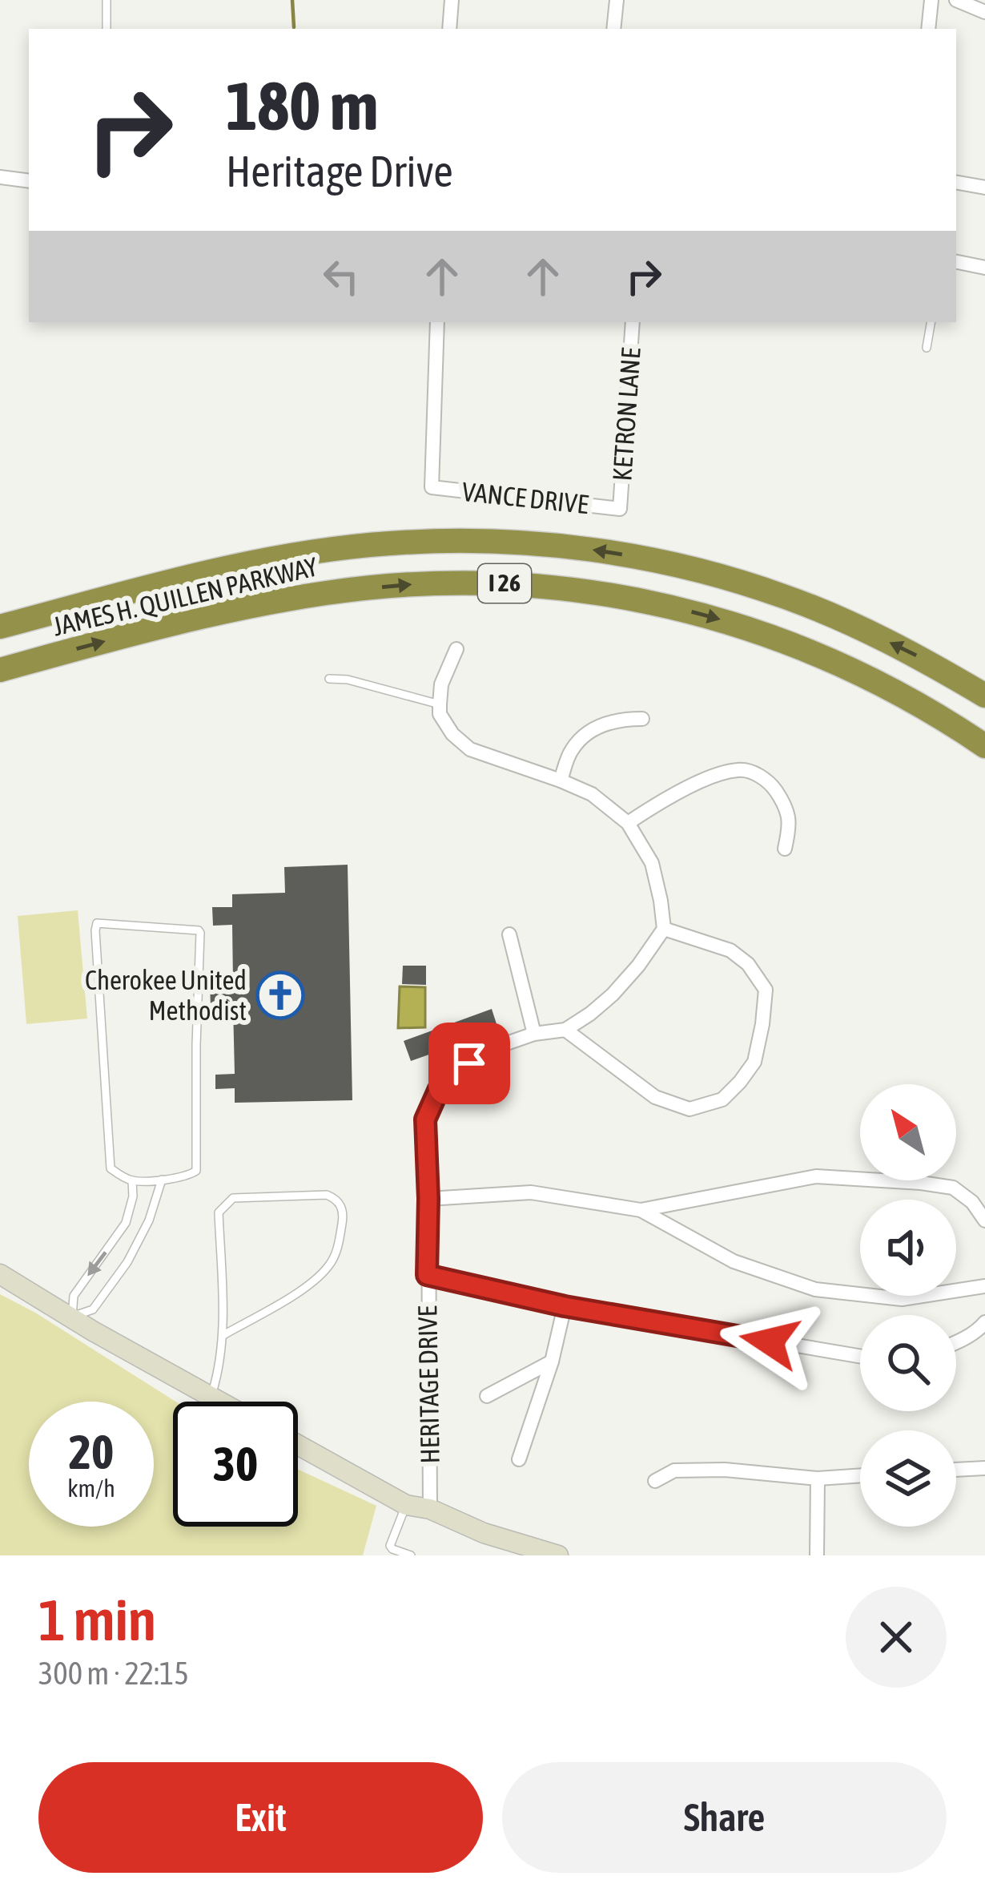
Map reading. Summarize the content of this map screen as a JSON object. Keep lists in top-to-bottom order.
{
  "streets": {
    "highway": ["I 26", "JAMES H. QUILLEN PARKWAY"],
    "street": ["KETRON LANE", "VANCE DRIVE", "HERITAGE DRIVE"]
  },
  "crossings": [
    ["KETRON LANE", "VANCE DRIVE"]
  ],
  "places": {
    "church": ["Cherokee United Methodist"]
  },
  "north": "top left",
  "page": {
    "turn": ["180 m", "Heritage Drive"],
    "speed": "20 km/h",
    "limit": "30",
    "heading": ["1 min", "300 m · 22:15"],
    "buttons": ["Exit", "Share"]
  }
}
